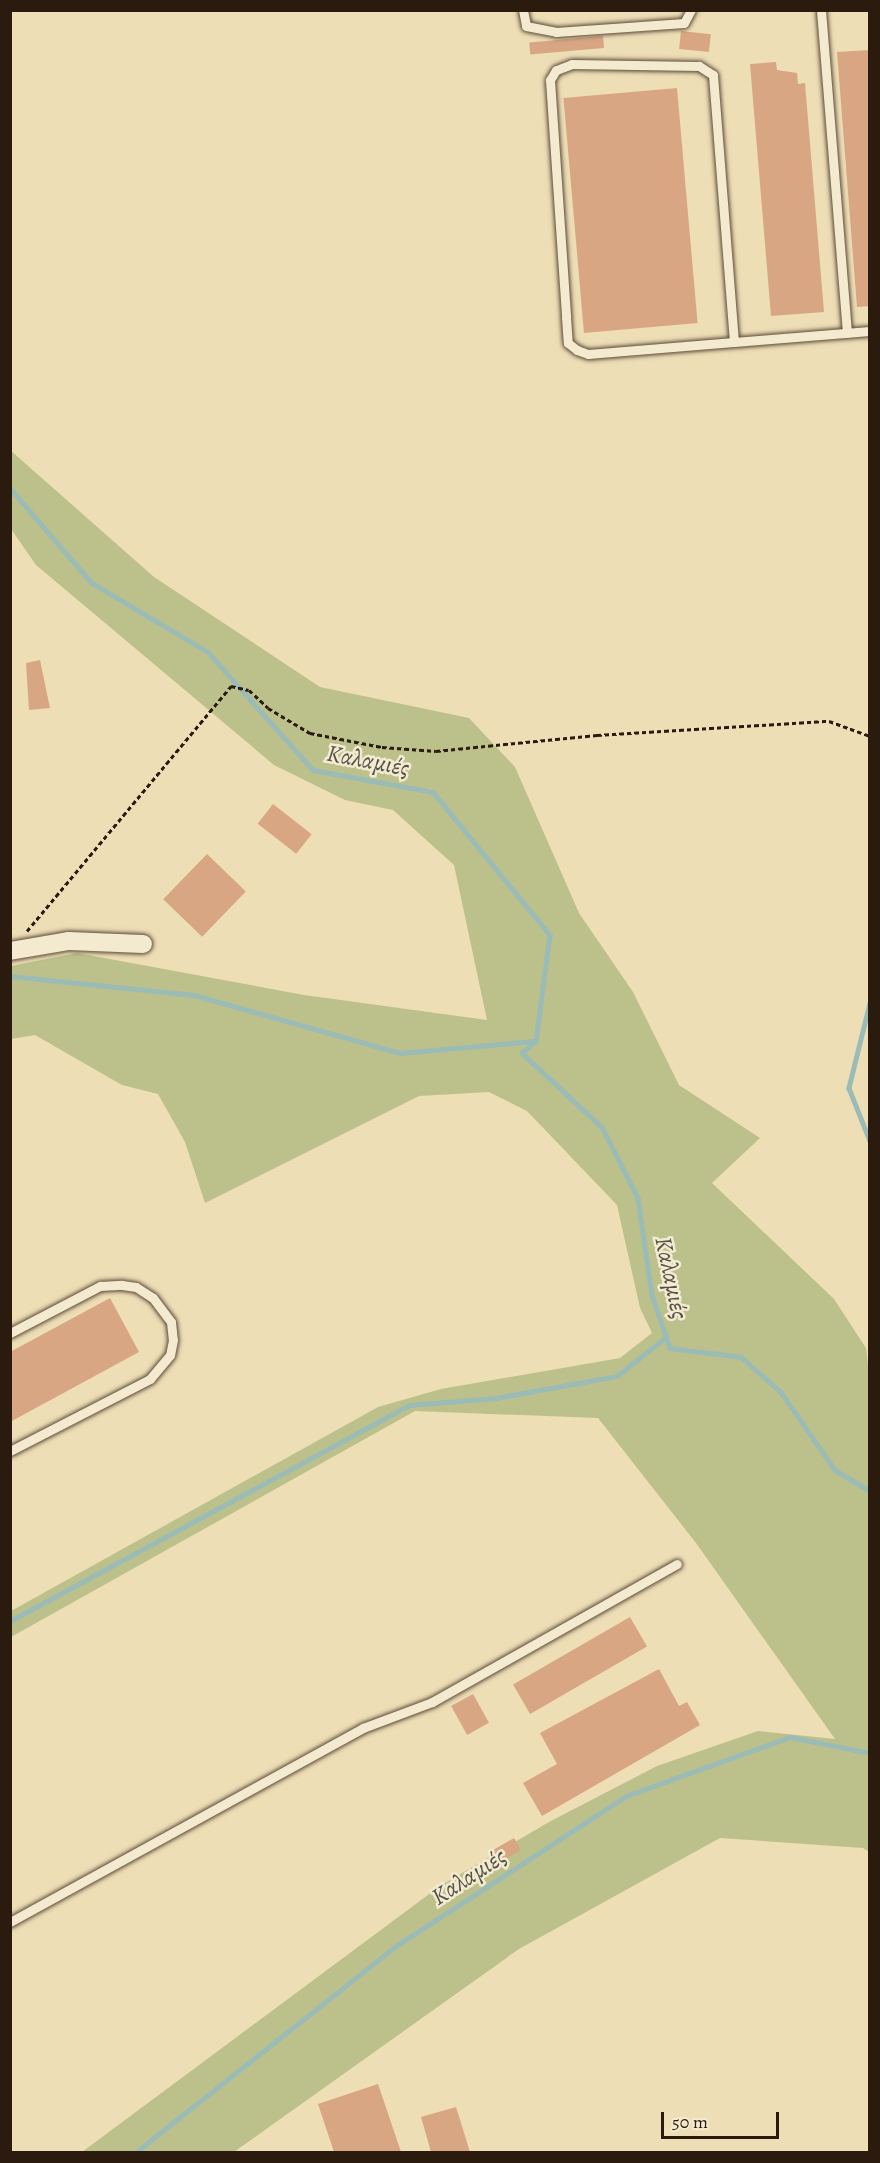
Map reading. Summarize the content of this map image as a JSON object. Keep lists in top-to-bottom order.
{
  "water": ["Καλαμιές"],
  "scale_bar": "50 m"
}
